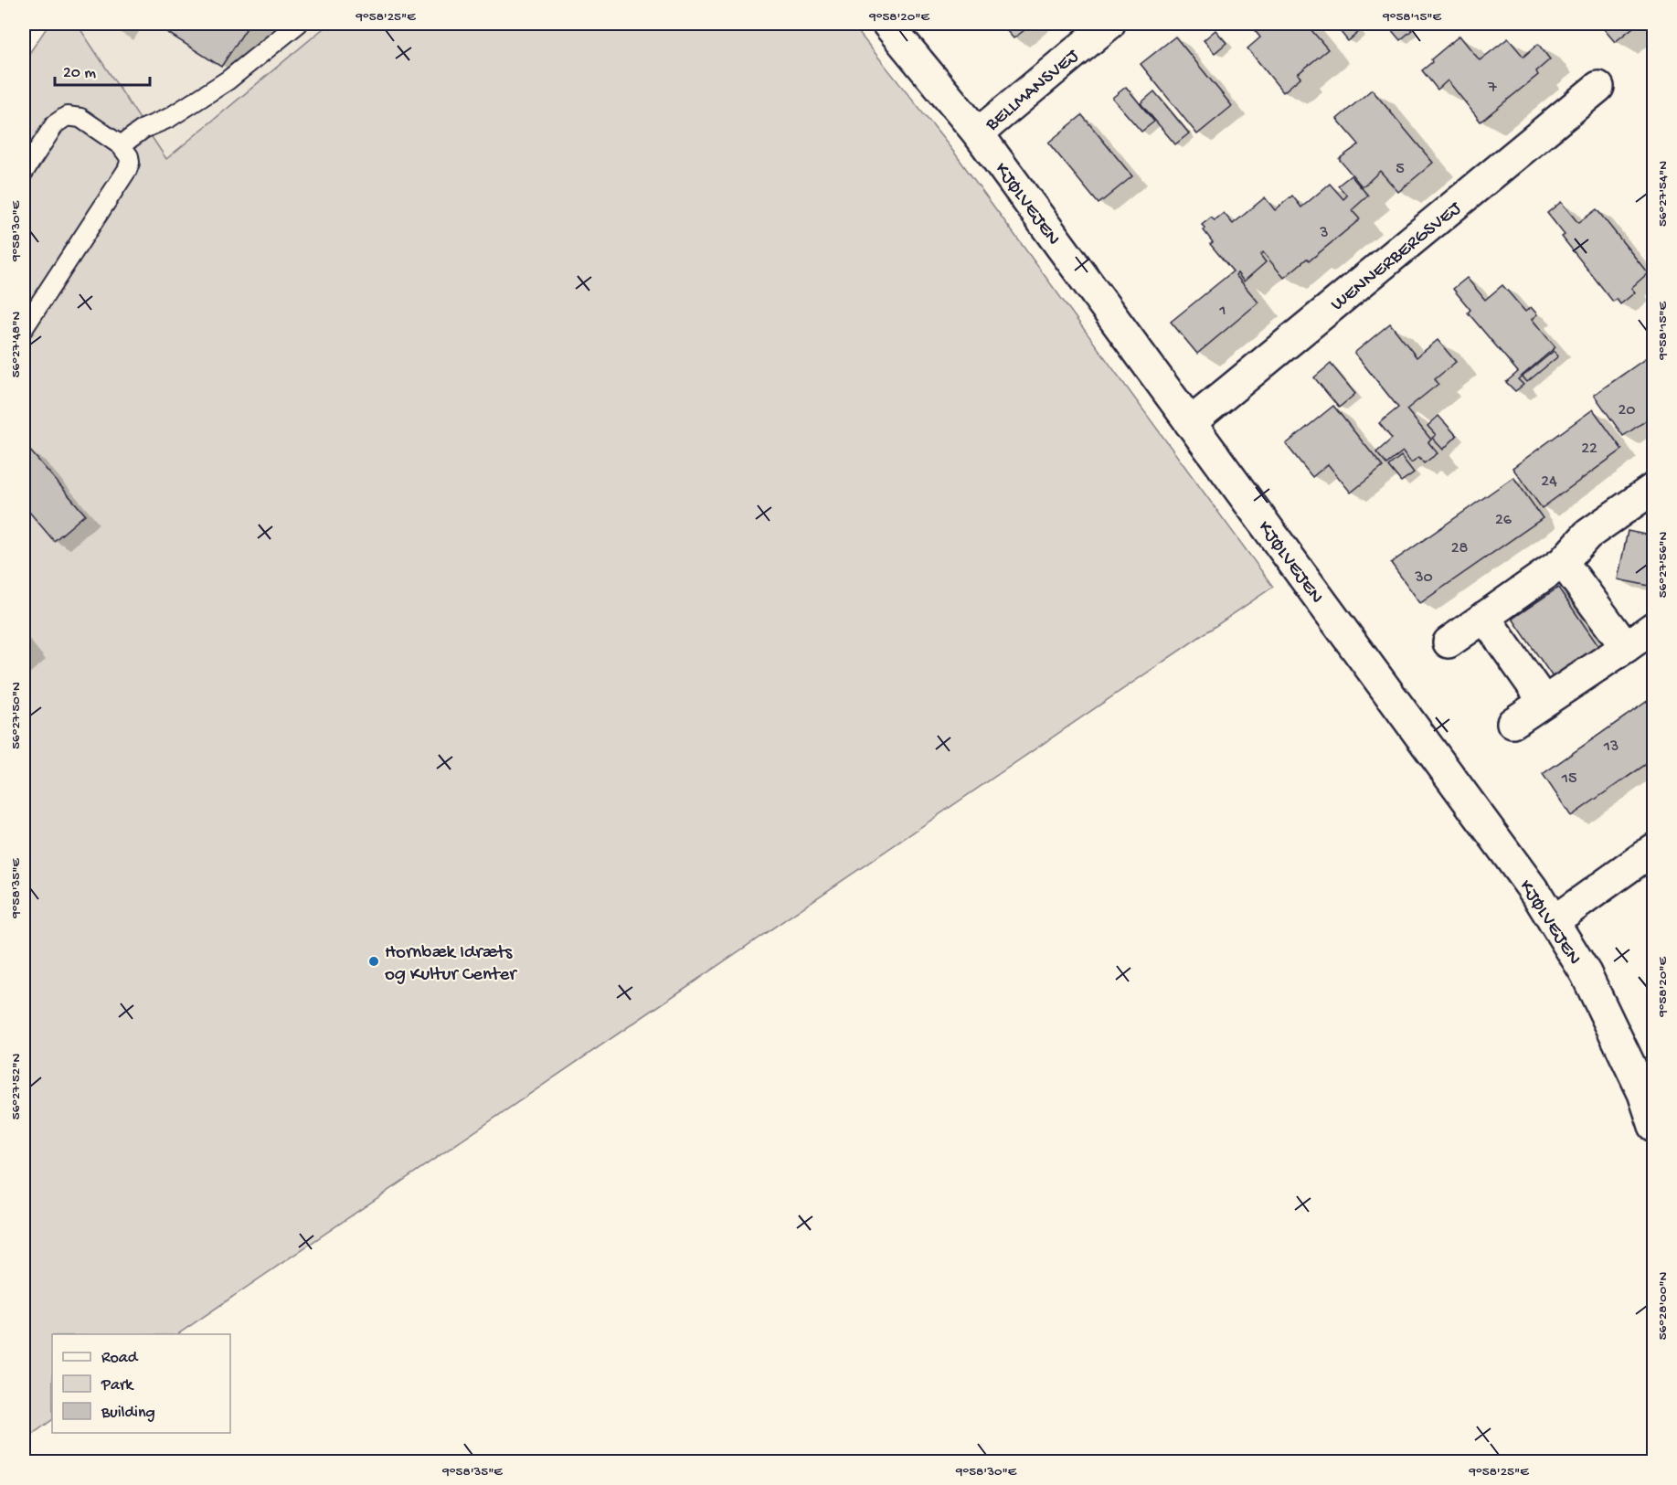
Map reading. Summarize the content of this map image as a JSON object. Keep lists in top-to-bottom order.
{
  "streets": {
    "street": ["BELLMANSVEJ", "KJØLVEJEN", "WENNERBERGSVEJ"]
  },
  "crossings": [
    ["BELLMANSVEJ", "KJØLVEJEN"],
    ["KJØLVEJEN", "WENNERBERGSVEJ"]
  ],
  "places": ["Hornbæk Idræts og Kultur Center"],
  "house_numbers": [
    "7",
    "5",
    "3",
    "1",
    "20",
    "22",
    "24",
    "26",
    "28",
    "30",
    "13",
    "15"
  ],
  "legend": ["Road", "Park", "Building"],
  "scale_bar": "20 m",
  "coordinates": [
    "9°58'25\"E",
    "9°58'20\"E",
    "9°58'15\"E",
    "56°27'54\"N",
    "9°58'30\"E",
    "56°27'48\"N",
    "56°27'56\"N",
    "56°27'50\"N",
    "9°58'35\"E",
    "56°27'52\"N",
    "56°28'00\"N"
  ]
}
